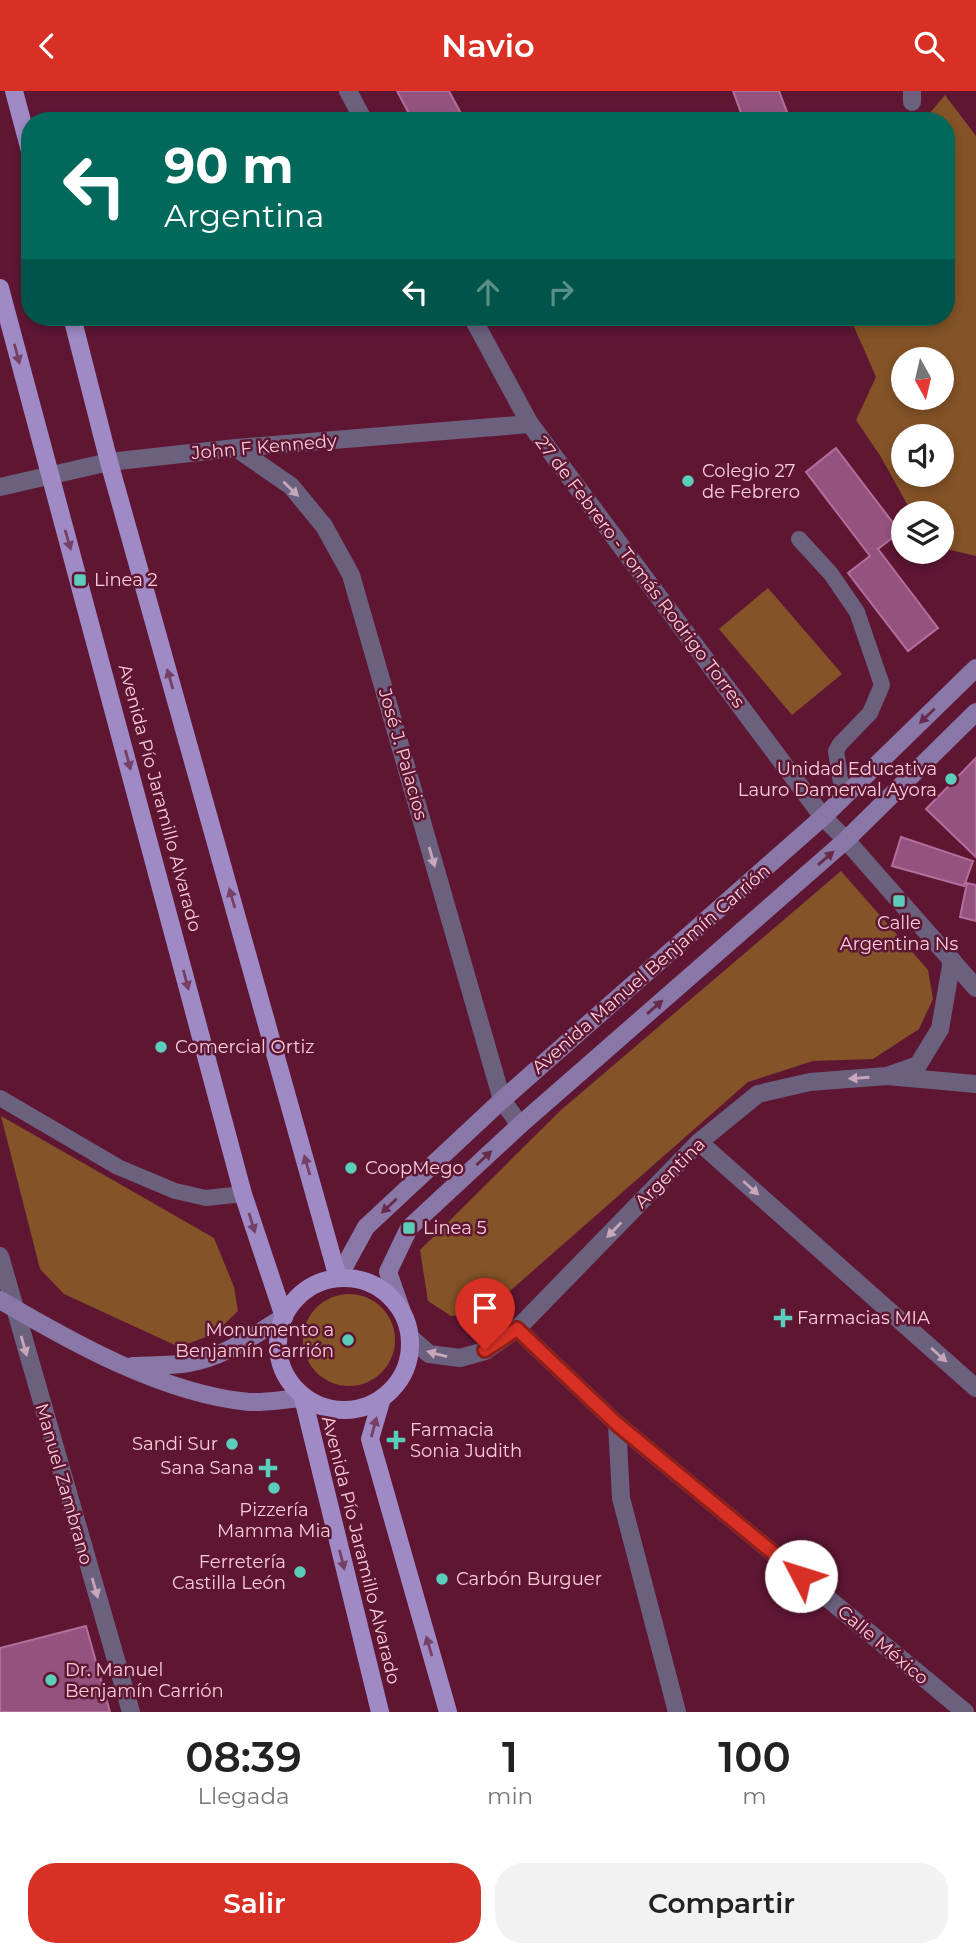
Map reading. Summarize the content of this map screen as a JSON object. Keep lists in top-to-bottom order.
{
  "streets": {
    "main road": ["Avenida Pío Jaramillo Alvarado", "Avenida Manuel Benjamín Carrión"],
    "street": [
      "John F Kennedy",
      "27 de Febrero - Tomás Rodrigo Torres",
      "José J. Palacios",
      "Argentina",
      "Manuel Zambrano",
      "Calle México"
    ]
  },
  "crossings": [
    ["John F Kennedy", "27 de Febrero - Tomás Rodrigo Torres"],
    ["John F Kennedy", "José J. Palacios"],
    ["John F Kennedy", "Avenida Pío Jaramillo Alvarado"],
    ["27 de Febrero - Tomás Rodrigo Torres", "Avenida Manuel Benjamín Carrión"],
    ["José J. Palacios", "Avenida Manuel Benjamín Carrión"],
    ["Avenida Pío Jaramillo Alvarado", "Avenida Manuel Benjamín Carrión"],
    ["Avenida Pío Jaramillo Alvarado", "Argentina"],
    ["Avenida Manuel Benjamín Carrión", "Argentina"],
    ["Argentina", "Calle México"]
  ],
  "one_way": ["José J. Palacios", "Argentina", "Manuel Zambrano"],
  "places": {
    "other": [
      "Colegio 27 de Febrero",
      "Unidad Educativa Lauro Damerval Ayora",
      "Comercial Ortiz",
      "CoopMego",
      "Monumento a Benjamín Carrión",
      "Sandi Sur",
      "Pizzería Mamma Mia",
      "Ferretería Castilla León",
      "Carbón Burguer",
      "Dr. Manuel Benjamín Carrión"
    ],
    "transit": ["Linea 2", "Calle Argentina Ns", "Linea 5"],
    "health": ["Farmacias MIA", "Farmacia Sonia Judith", "Sana Sana"]
  },
  "north": "bottom",
  "page": {
    "header": "Navio",
    "turn": ["90 m", "Argentina"],
    "eta": [
      "08:39",
      "Llegada",
      "1",
      "min",
      "100",
      "m"
    ],
    "buttons": ["Salir", "Compartir"]
  }
}
